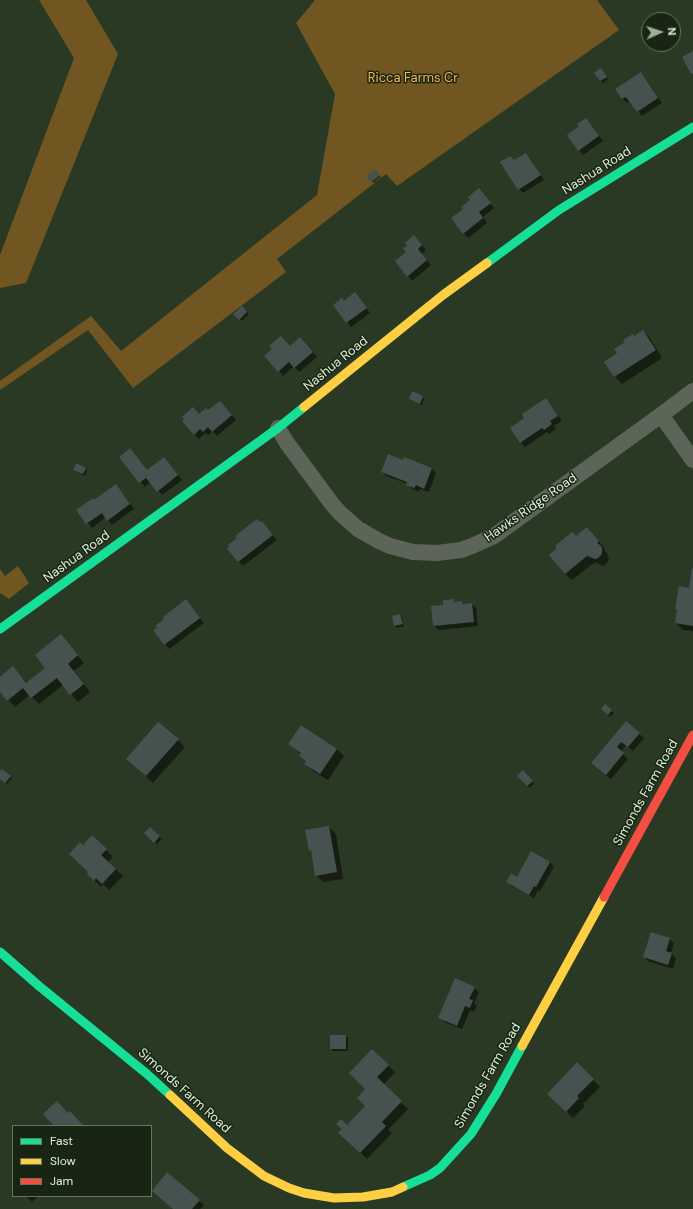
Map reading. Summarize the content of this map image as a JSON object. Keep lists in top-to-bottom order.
{
  "streets": {
    "street": ["Nashua Road", "Hawks Ridge Road", "Simonds Farm Road"]
  },
  "crossings": [
    ["Nashua Road", "Hawks Ridge Road"]
  ],
  "parks": ["Ricca Farms Cr"],
  "legend": ["Fast", "Slow", "Jam"],
  "north": "right"
}
